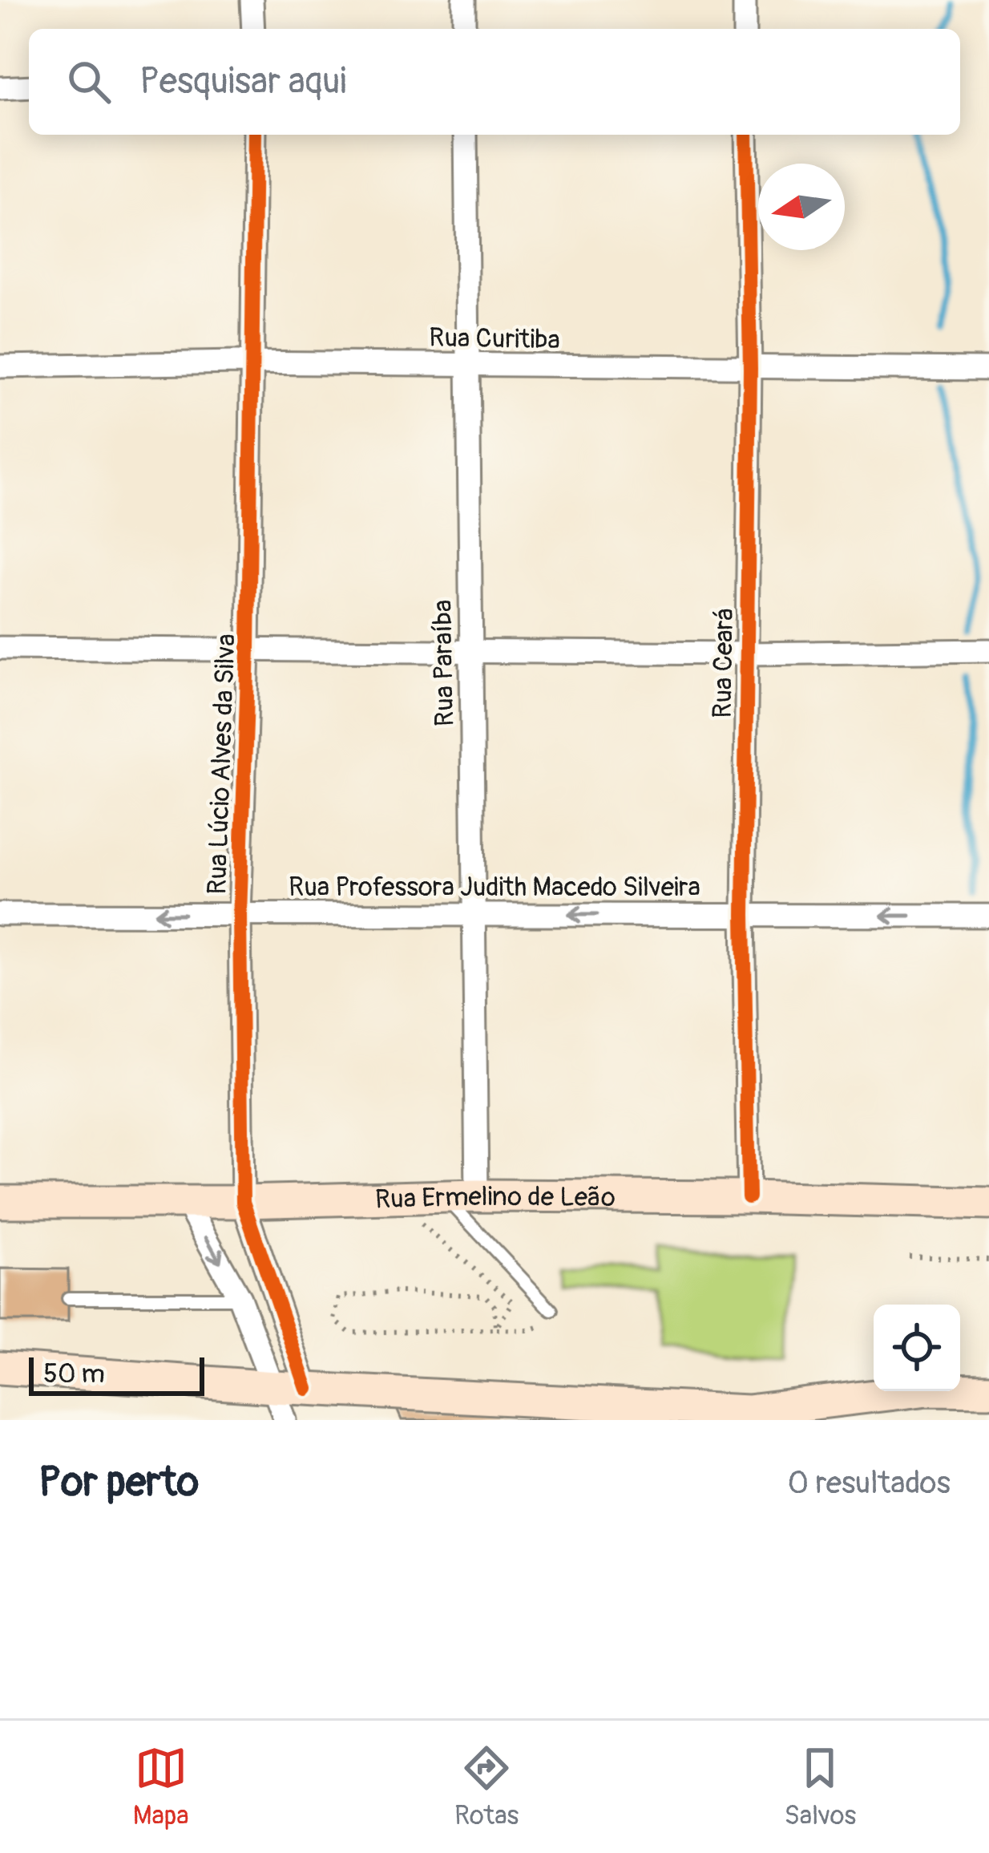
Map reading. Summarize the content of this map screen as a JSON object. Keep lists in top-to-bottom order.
{
  "streets": {
    "main road": ["Rua Ermelino de Leão"],
    "street": [
      "Rua Curitiba",
      "Rua Paraíba",
      "Rua Ceará",
      "Rua Lúcio Alves da Silva",
      "Rua Professora Judith Macedo Silveira"
    ]
  },
  "crossings": [
    ["Rua Curitiba", "Rua Paraíba"],
    ["Rua Curitiba", "Rua Ceará"],
    ["Rua Curitiba", "Rua Lúcio Alves da Silva"],
    ["Rua Paraíba", "Rua Professora Judith Macedo Silveira"],
    ["Rua Paraíba", "Rua Ermelino de Leão"],
    ["Rua Ceará", "Rua Professora Judith Macedo Silveira"],
    ["Rua Ceará", "Rua Ermelino de Leão"],
    ["Rua Lúcio Alves da Silva", "Rua Professora Judith Macedo Silveira"],
    ["Rua Lúcio Alves da Silva", "Rua Ermelino de Leão"]
  ],
  "one_way": ["Rua Professora Judith Macedo Silveira"],
  "scale_bar": "50 m",
  "north": "left",
  "page": {
    "search": "Pesquisar aqui",
    "scale": "50 m",
    "heading": ["Por perto", "0 resultados"],
    "nav": ["Mapa", "Rotas", "Salvos"]
  }
}
